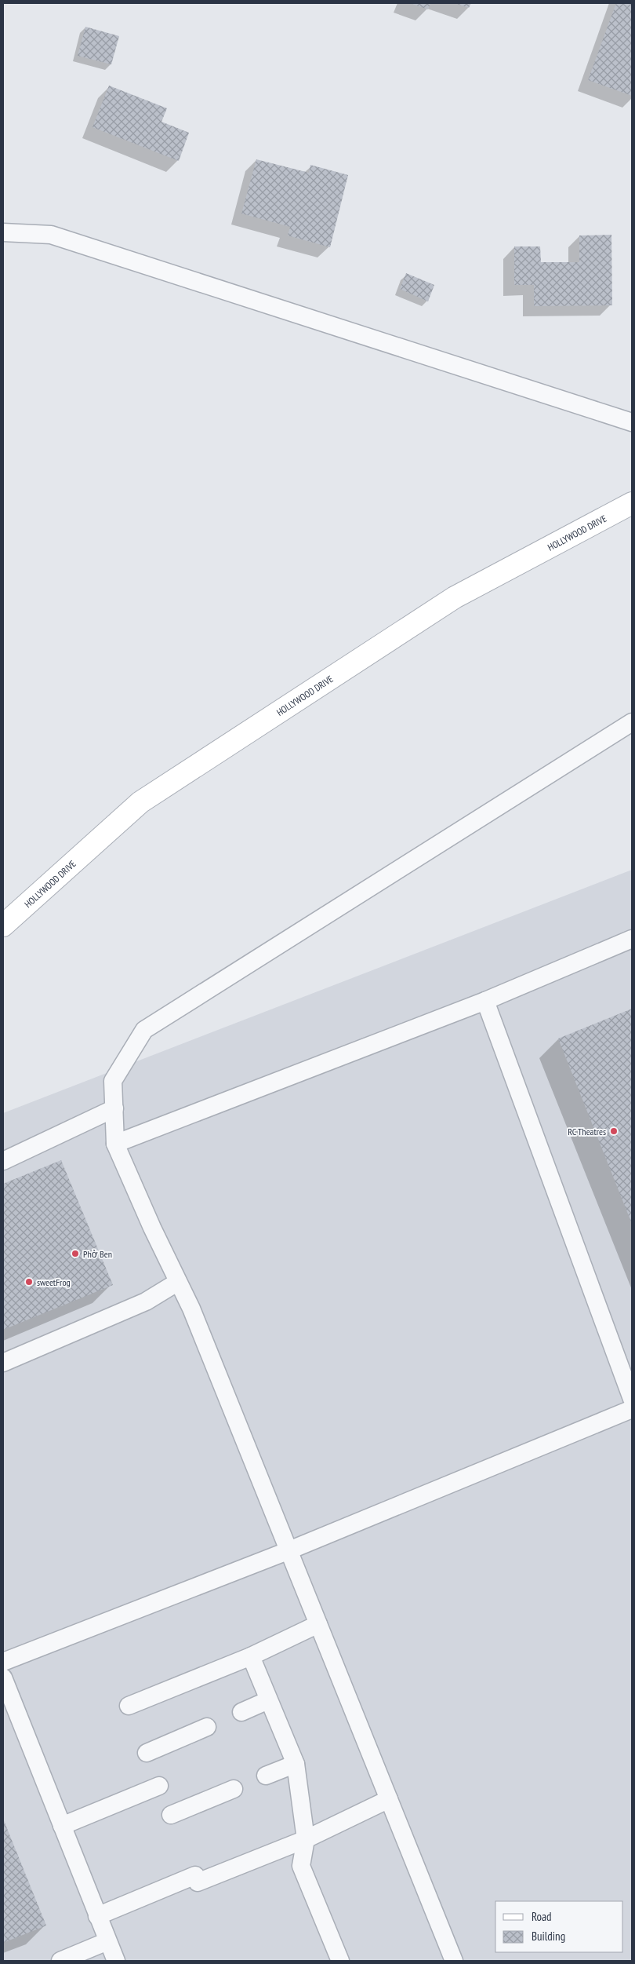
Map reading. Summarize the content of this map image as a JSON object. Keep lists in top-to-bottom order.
{
  "streets": {
    "main road": ["HOLLYWOOD DRIVE"]
  },
  "places": ["RC Theatres", "Phở Ben", "sweetFrog"],
  "legend": ["Road", "Building"]
}
